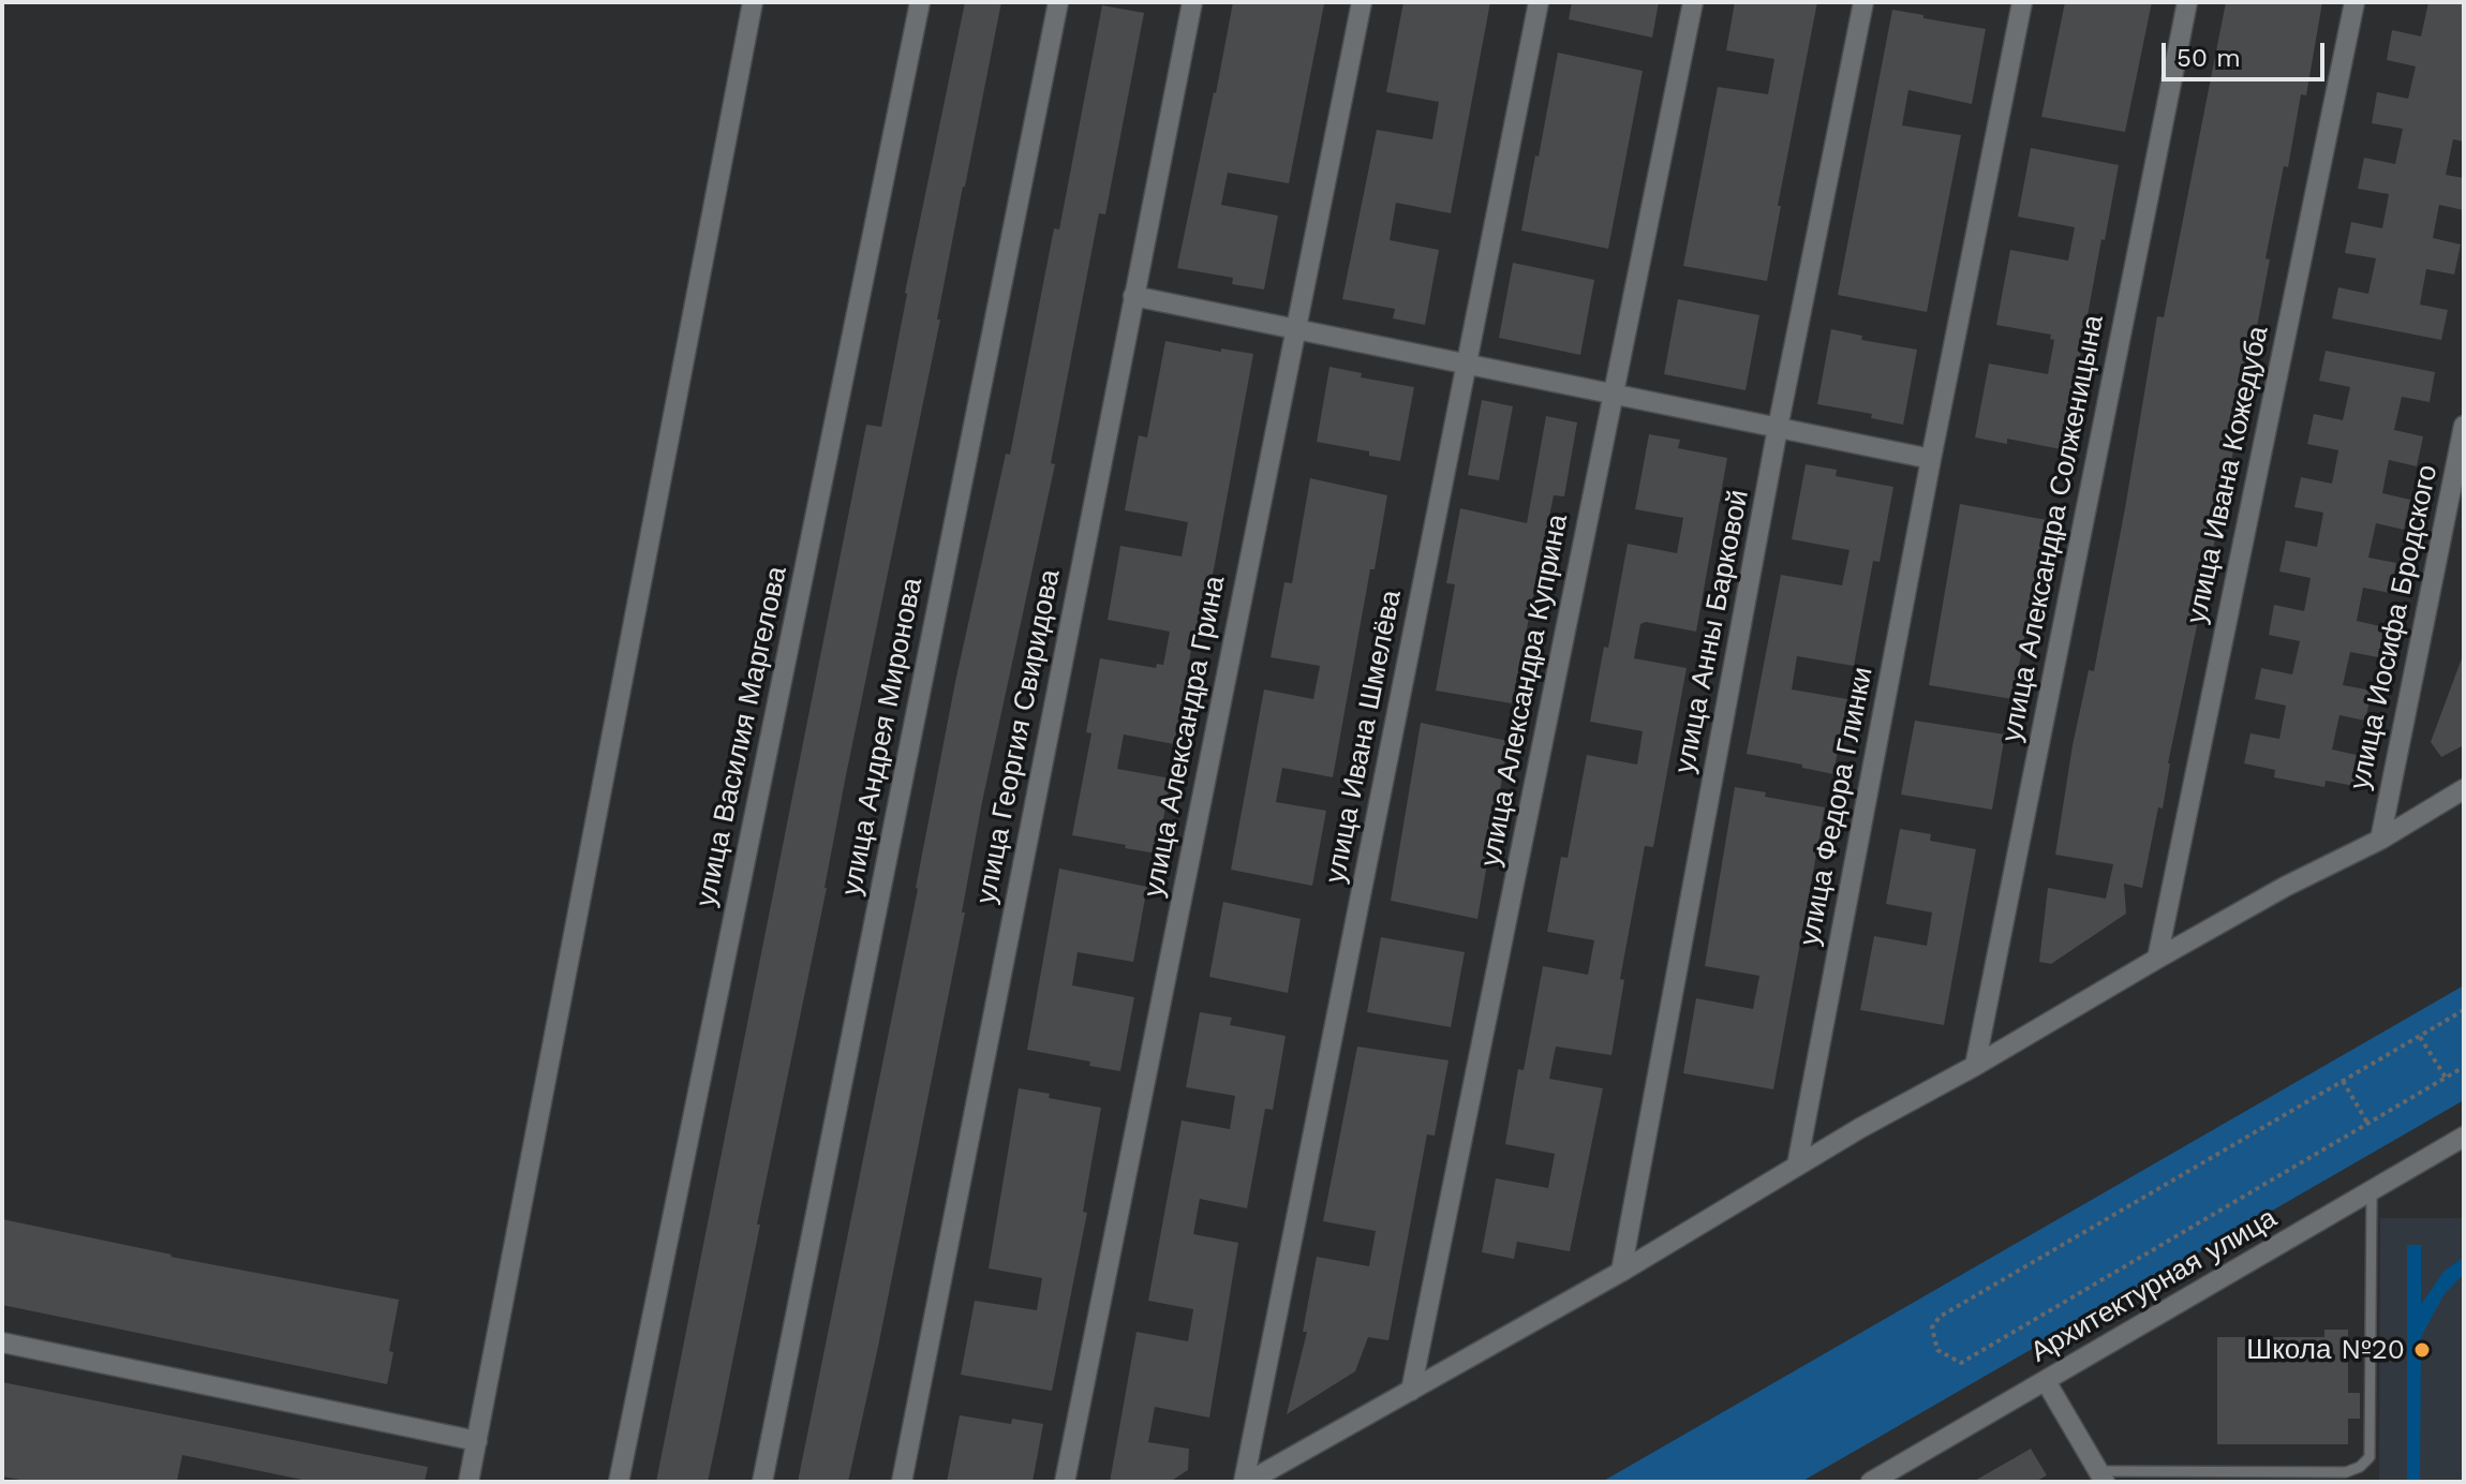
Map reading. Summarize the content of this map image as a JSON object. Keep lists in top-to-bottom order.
{
  "streets": {
    "street": [
      "улица Ивана Кожедуба",
      "улица Александра Солженицына",
      "улица Иосифа Бродского",
      "улица Анны Барковой",
      "улица Александра Куприна",
      "улица Василия Маргелова",
      "улица Андрея Миронова",
      "улица Георгия Свиридова",
      "улица Александра Грина",
      "улица Ивана Шмелёва",
      "улица Федора Глинки",
      "Архитектурная улица"
    ]
  },
  "places": ["Школа №20"],
  "scale_bar": "50 m"
}
